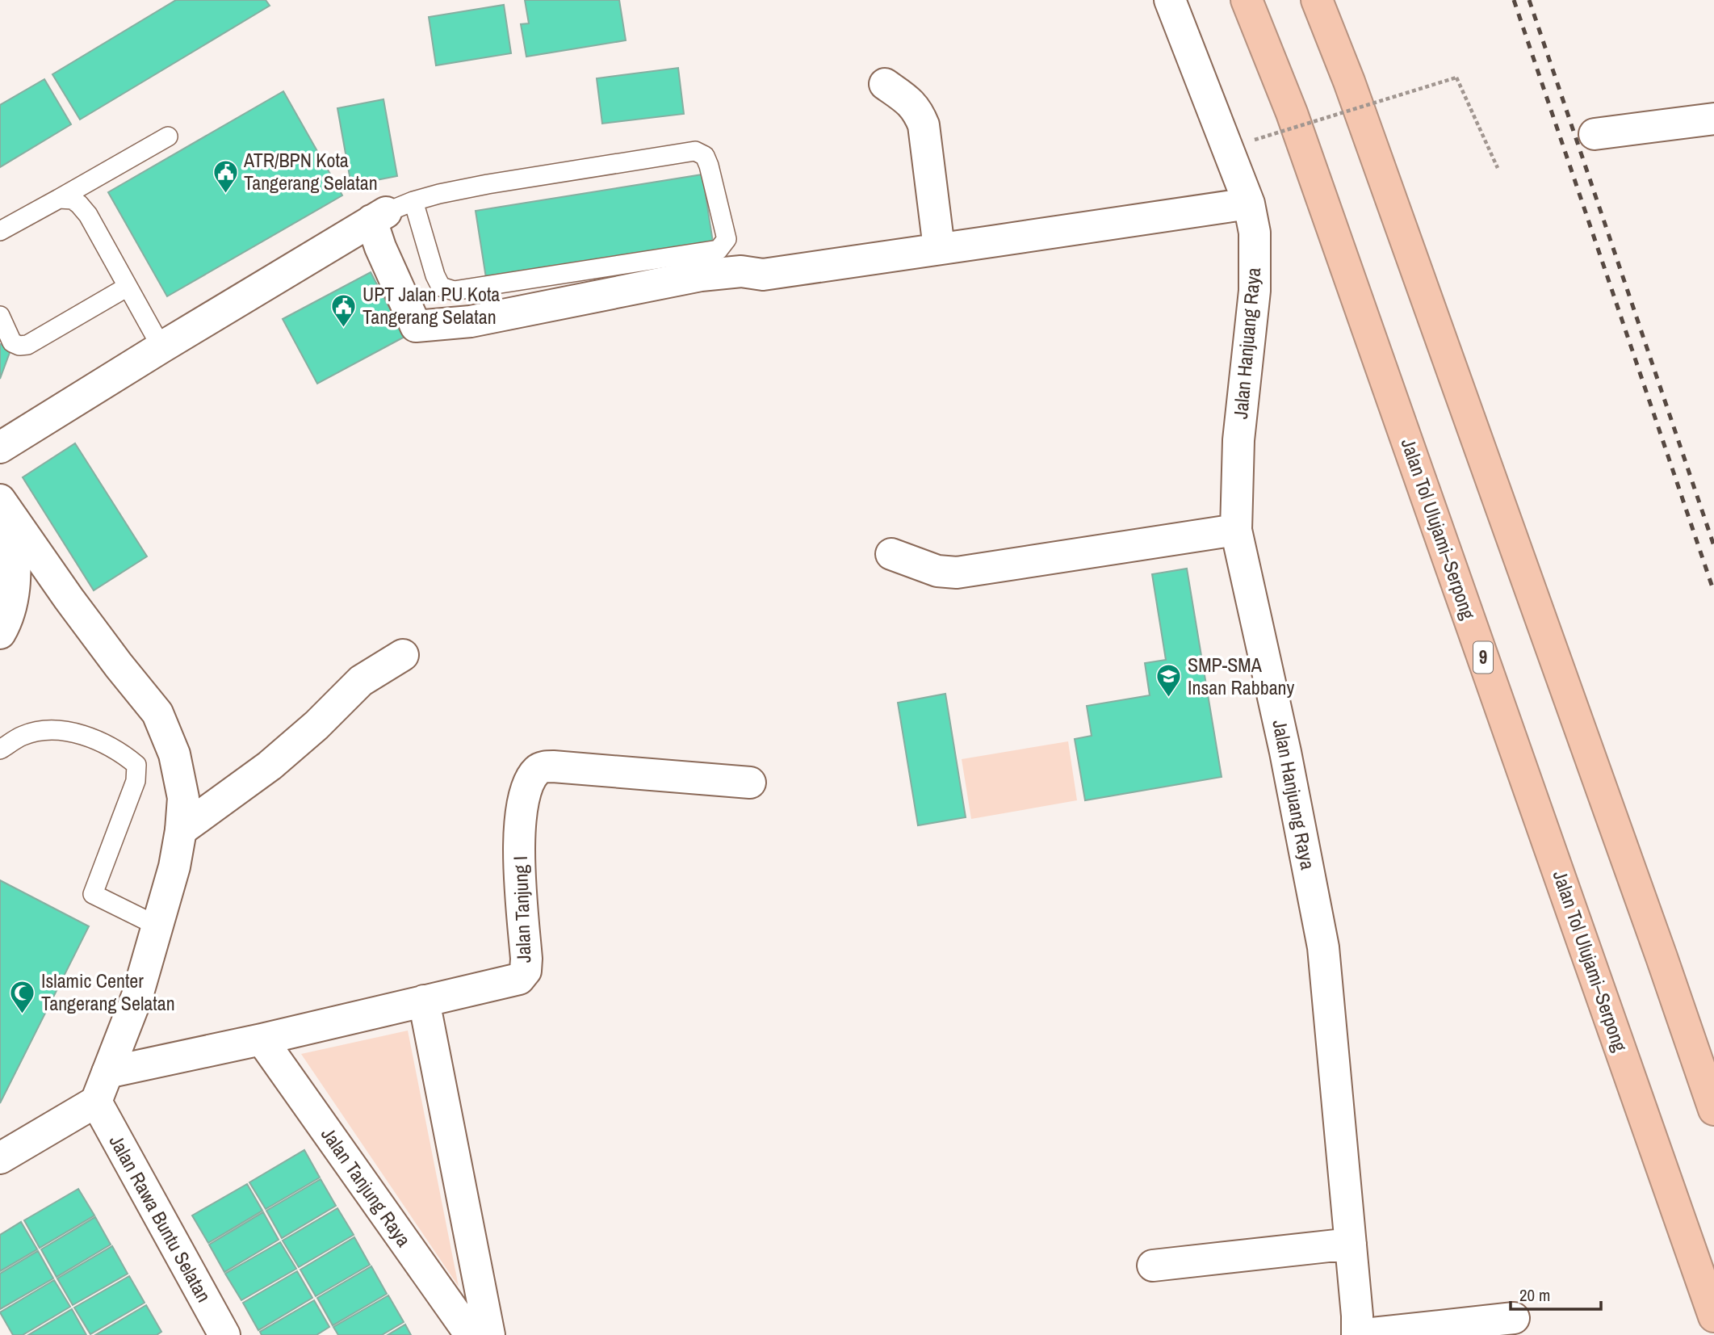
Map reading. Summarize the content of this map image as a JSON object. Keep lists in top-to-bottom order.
{
  "streets": {
    "highway": ["Jalan Tol Ulujami–Serpong", "9"],
    "street": [
      "Jalan Hanjuang Raya",
      "Jalan Tanjung I",
      "Jalan Tanjung Raya",
      "Jalan Rawa Buntu Selatan"
    ]
  },
  "crossings": [
    ["Jalan Tanjung I", "Jalan Tanjung Raya"]
  ],
  "places": {
    "public building": ["ATR/BPN Kota Tangerang Selatan", "UPT Jalan PU Kota Tangerang Selatan"],
    "school or university": ["SMP-SMA Insan Rabbany"],
    "mosque": ["Islamic Center Tangerang Selatan"]
  },
  "scale_bar": "20 m"
}
